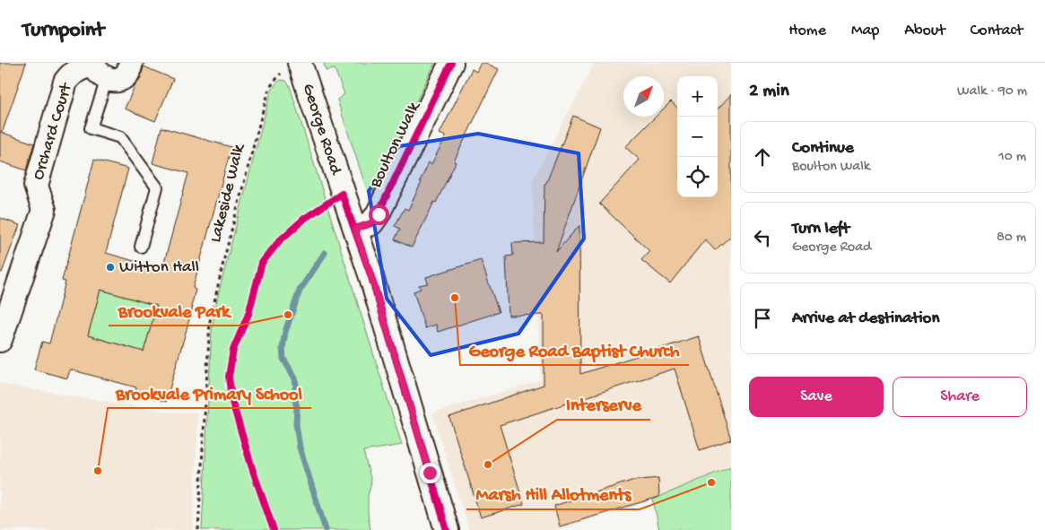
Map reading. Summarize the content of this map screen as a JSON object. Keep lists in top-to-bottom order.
{
  "streets": {
    "street": ["George Road", "Orchard Court", "Boulton Walk"],
    "path": ["Lakeside Walk"]
  },
  "crossings": [
    ["George Road", "Boulton Walk"],
    ["George Road", "Lakeside Walk"]
  ],
  "places": [
    "Witton Hall",
    "George Road Baptist Church",
    "Brookvale Park",
    "Interserve",
    "Brookvale Primary School",
    "Marsh Hill Allotments"
  ],
  "north": "top right",
  "page": {
    "header": "Turnpoint",
    "nav": [
      "Home",
      "Map",
      "About",
      "Contact"
    ],
    "heading": ["2 min", "Walk · 90 m"],
    "map_buttons": ["+", "−"],
    "list": [
      ["Continue", "Boulton Walk", "10 m"],
      ["Turn left", "George Road", "80 m"],
      "Arrive at destination"
    ],
    "buttons": ["Save", "Share"]
  }
}
